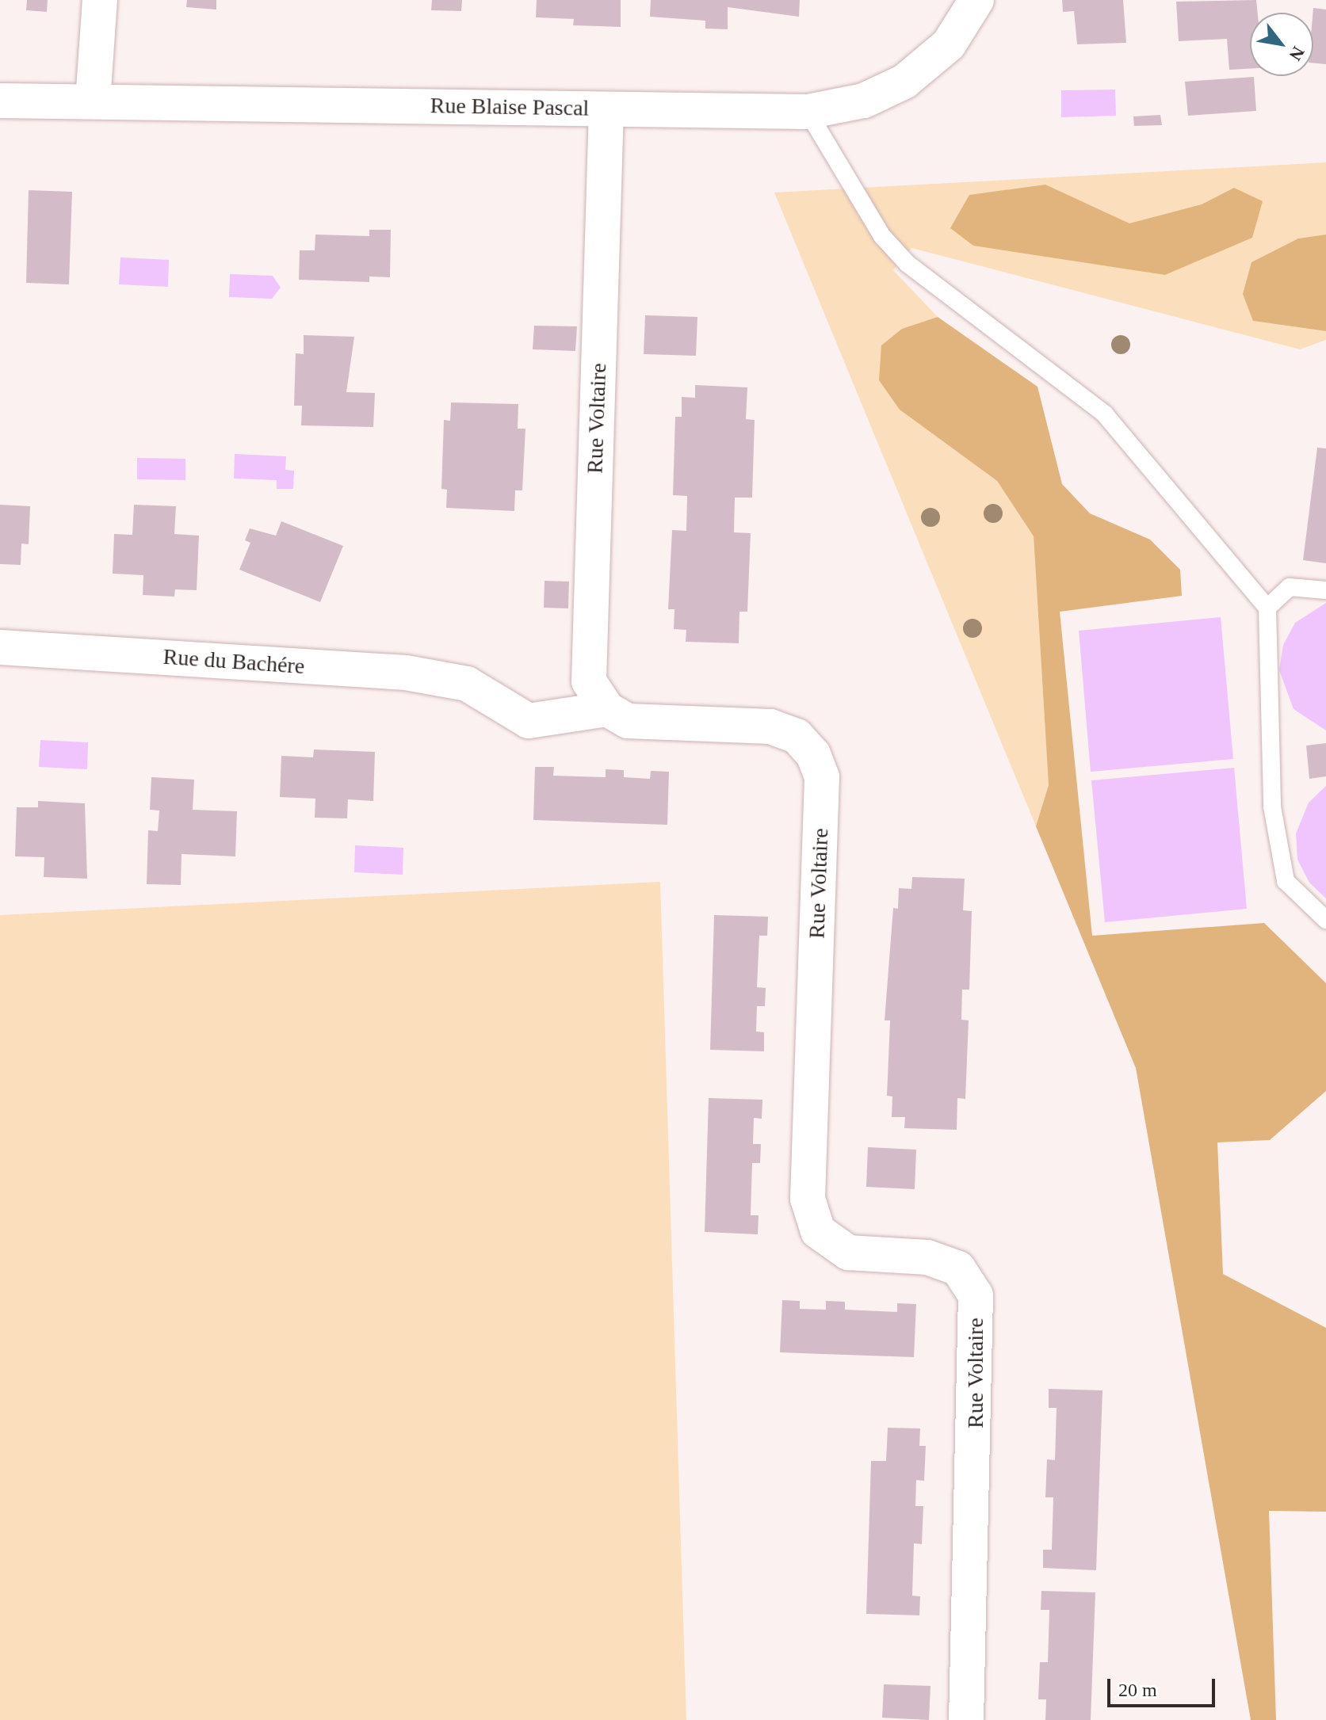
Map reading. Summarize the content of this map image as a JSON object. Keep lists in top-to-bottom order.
{
  "streets": {
    "street": ["Rue Blaise Pascal", "Rue Voltaire", "Rue du Bachére"]
  },
  "crossings": [
    ["Rue Blaise Pascal", "Rue Voltaire"],
    ["Rue Voltaire", "Rue du Bachére"]
  ],
  "scale_bar": "20 m",
  "north": "bottom right"
}
